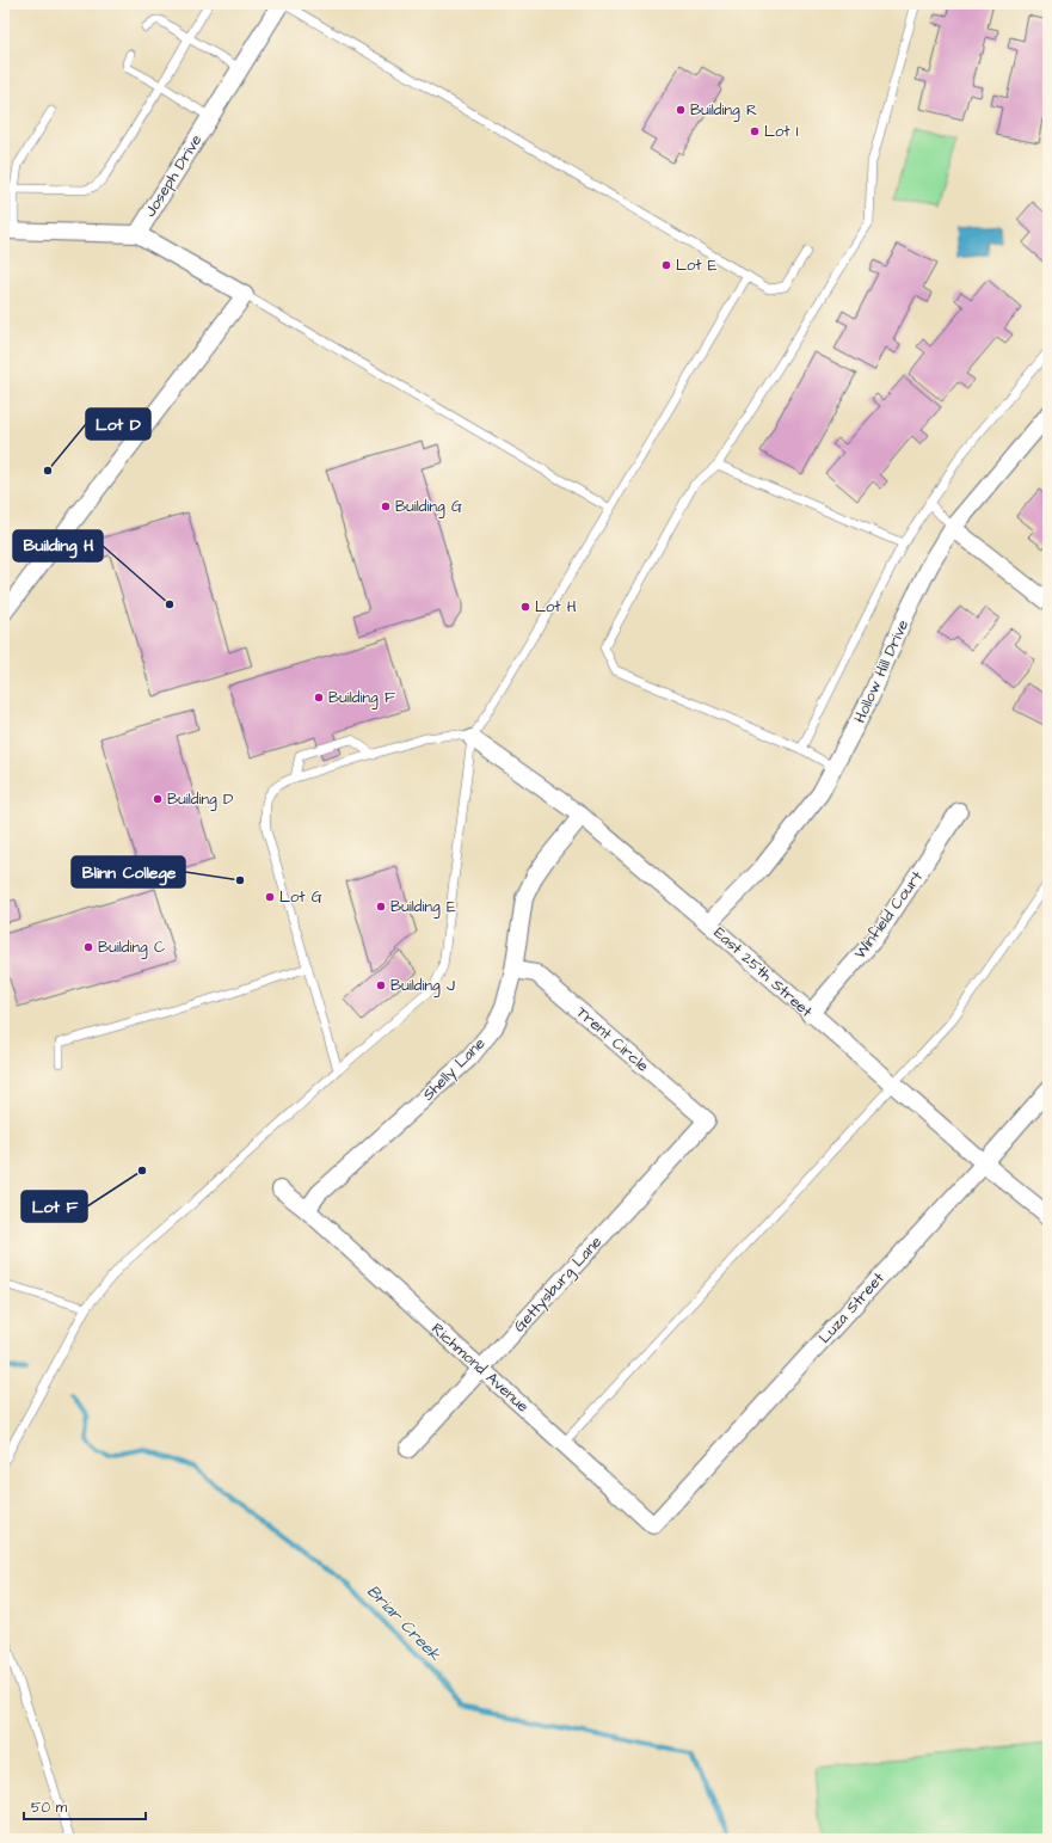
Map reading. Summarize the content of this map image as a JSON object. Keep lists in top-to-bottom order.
{
  "streets": {
    "street": [
      "Joseph Drive",
      "Hollow Hill Drive",
      "Winfield Court",
      "East 25th Street",
      "Trent Circle",
      "Shelly Lane",
      "Gettysburg Lane",
      "Luza Street",
      "Richmond Avenue"
    ]
  },
  "crossings": [
    ["Hollow Hill Drive", "East 25th Street"],
    ["Winfield Court", "East 25th Street"],
    ["East 25th Street", "Shelly Lane"],
    ["East 25th Street", "Luza Street"],
    ["Trent Circle", "Shelly Lane"],
    ["Trent Circle", "Gettysburg Lane"],
    ["Shelly Lane", "Richmond Avenue"],
    ["Gettysburg Lane", "Richmond Avenue"],
    ["Luza Street", "Richmond Avenue"]
  ],
  "water": ["Briar Creek"],
  "places": [
    "Building R",
    "Lot I",
    "Lot E",
    "Lot D",
    "Building G",
    "Building H",
    "Lot H",
    "Building F",
    "Building D",
    "Blinn College",
    "Lot G",
    "Building E",
    "Building C",
    "Building J",
    "Lot F"
  ],
  "scale_bar": "50 m"
}
